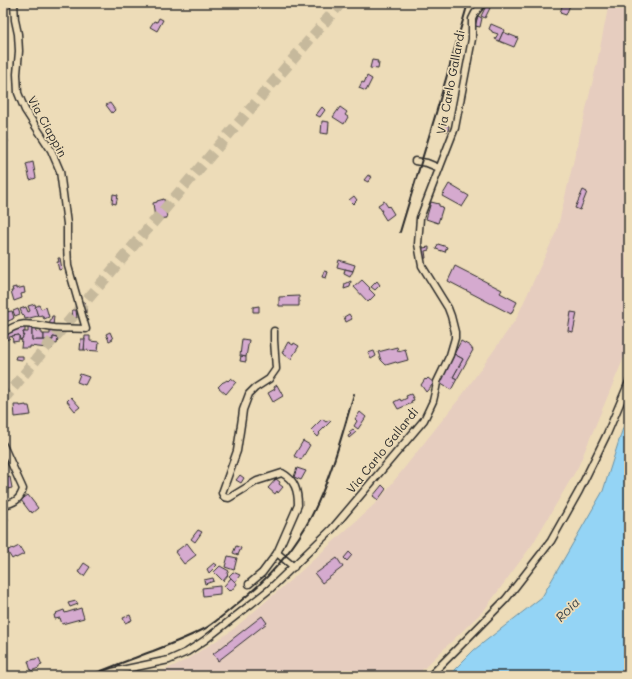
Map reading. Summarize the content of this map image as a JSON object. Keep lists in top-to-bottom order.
{
  "streets": {
    "street": ["Via Carlo Gallardi", "Via Ciappin"]
  },
  "water": ["Roia"]
}
